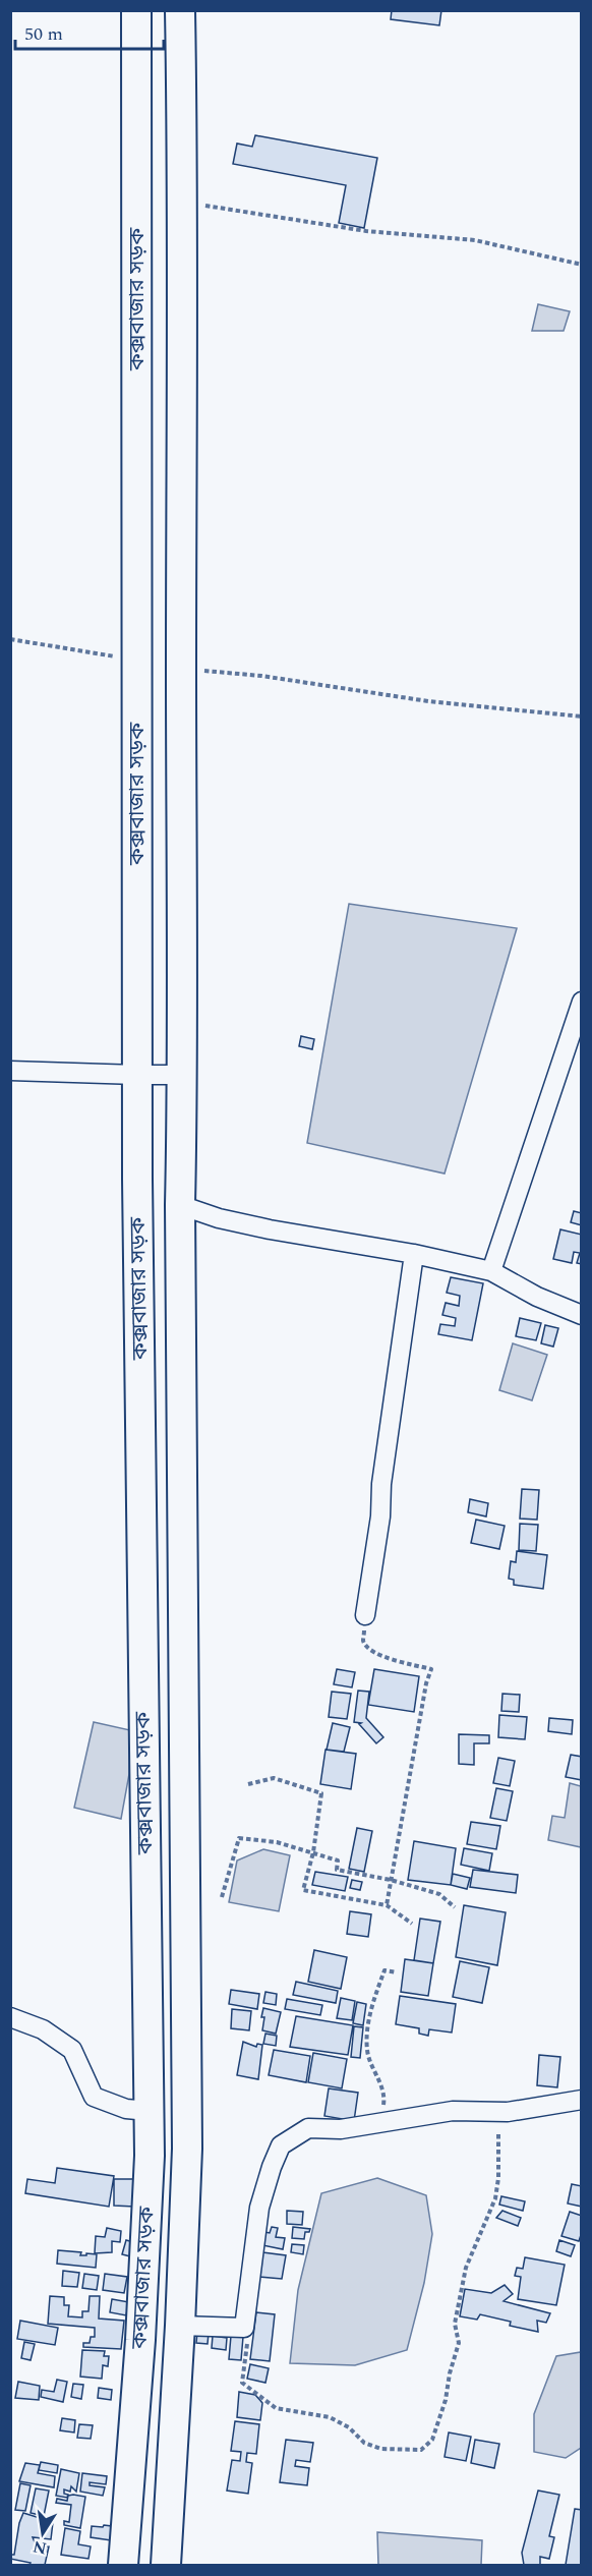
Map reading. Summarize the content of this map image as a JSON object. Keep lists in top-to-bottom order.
{
  "streets": {
    "highway": ["কক্সবাজার সড়ক"]
  },
  "scale_bar": "50 m",
  "north": "bottom"
}
